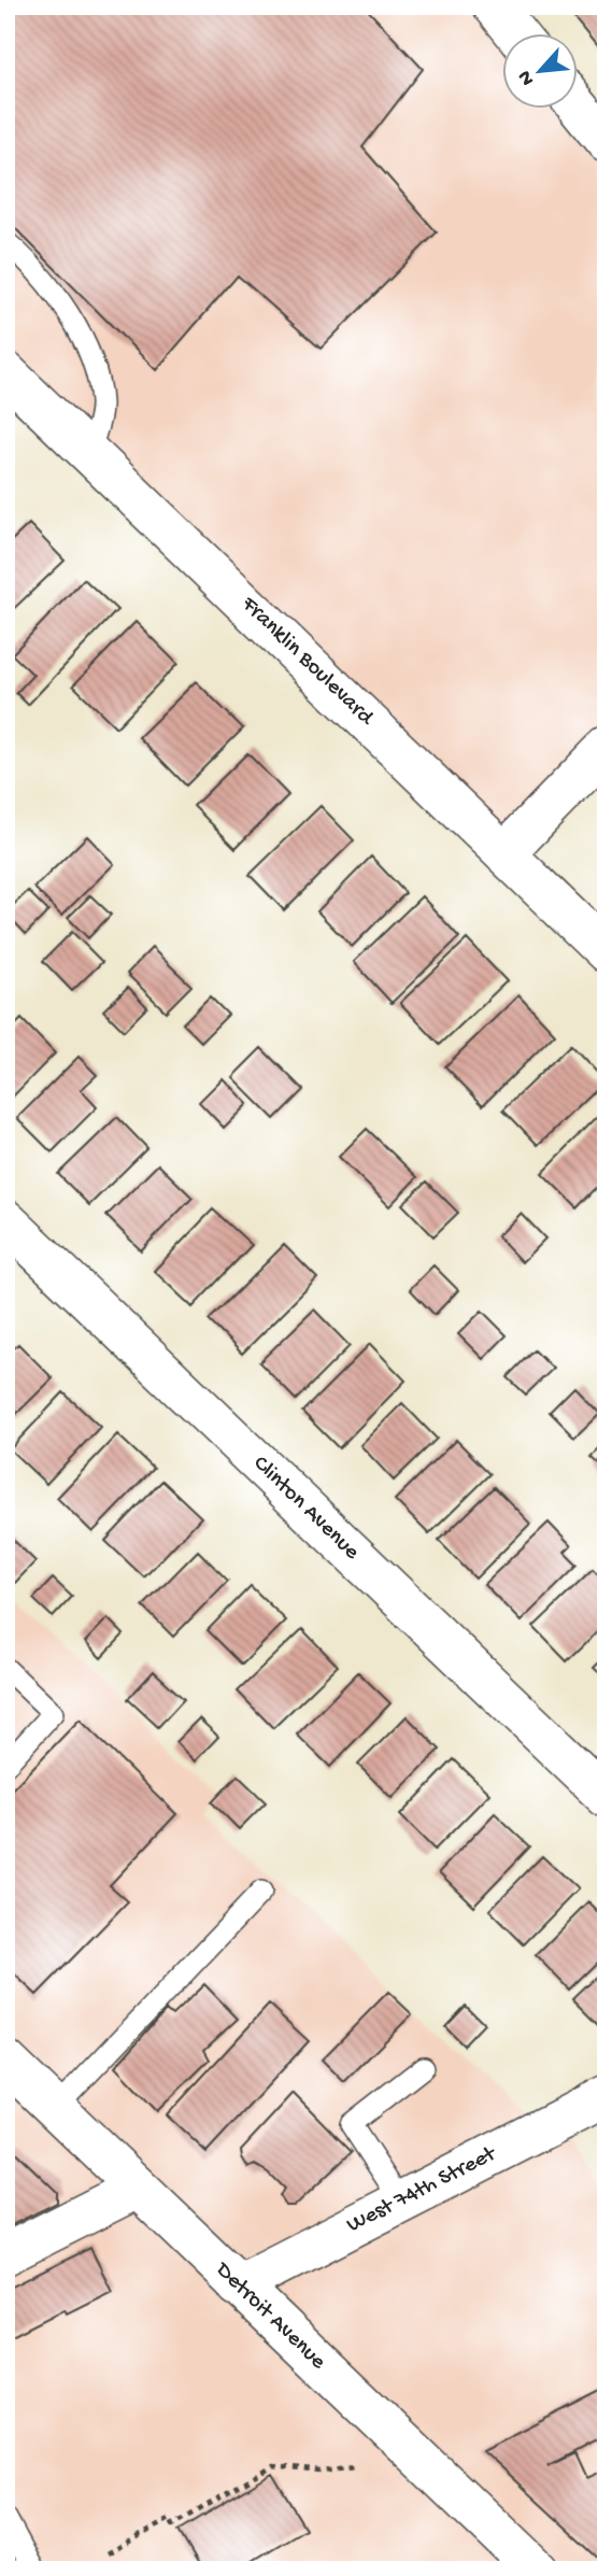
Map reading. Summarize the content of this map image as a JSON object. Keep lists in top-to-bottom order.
{
  "streets": {
    "street": [
      "Franklin Boulevard",
      "Clinton Avenue",
      "West 74th Street",
      "Detroit Avenue"
    ]
  },
  "crossings": [
    ["West 74th Street", "Detroit Avenue"]
  ],
  "north": "bottom left"
}
